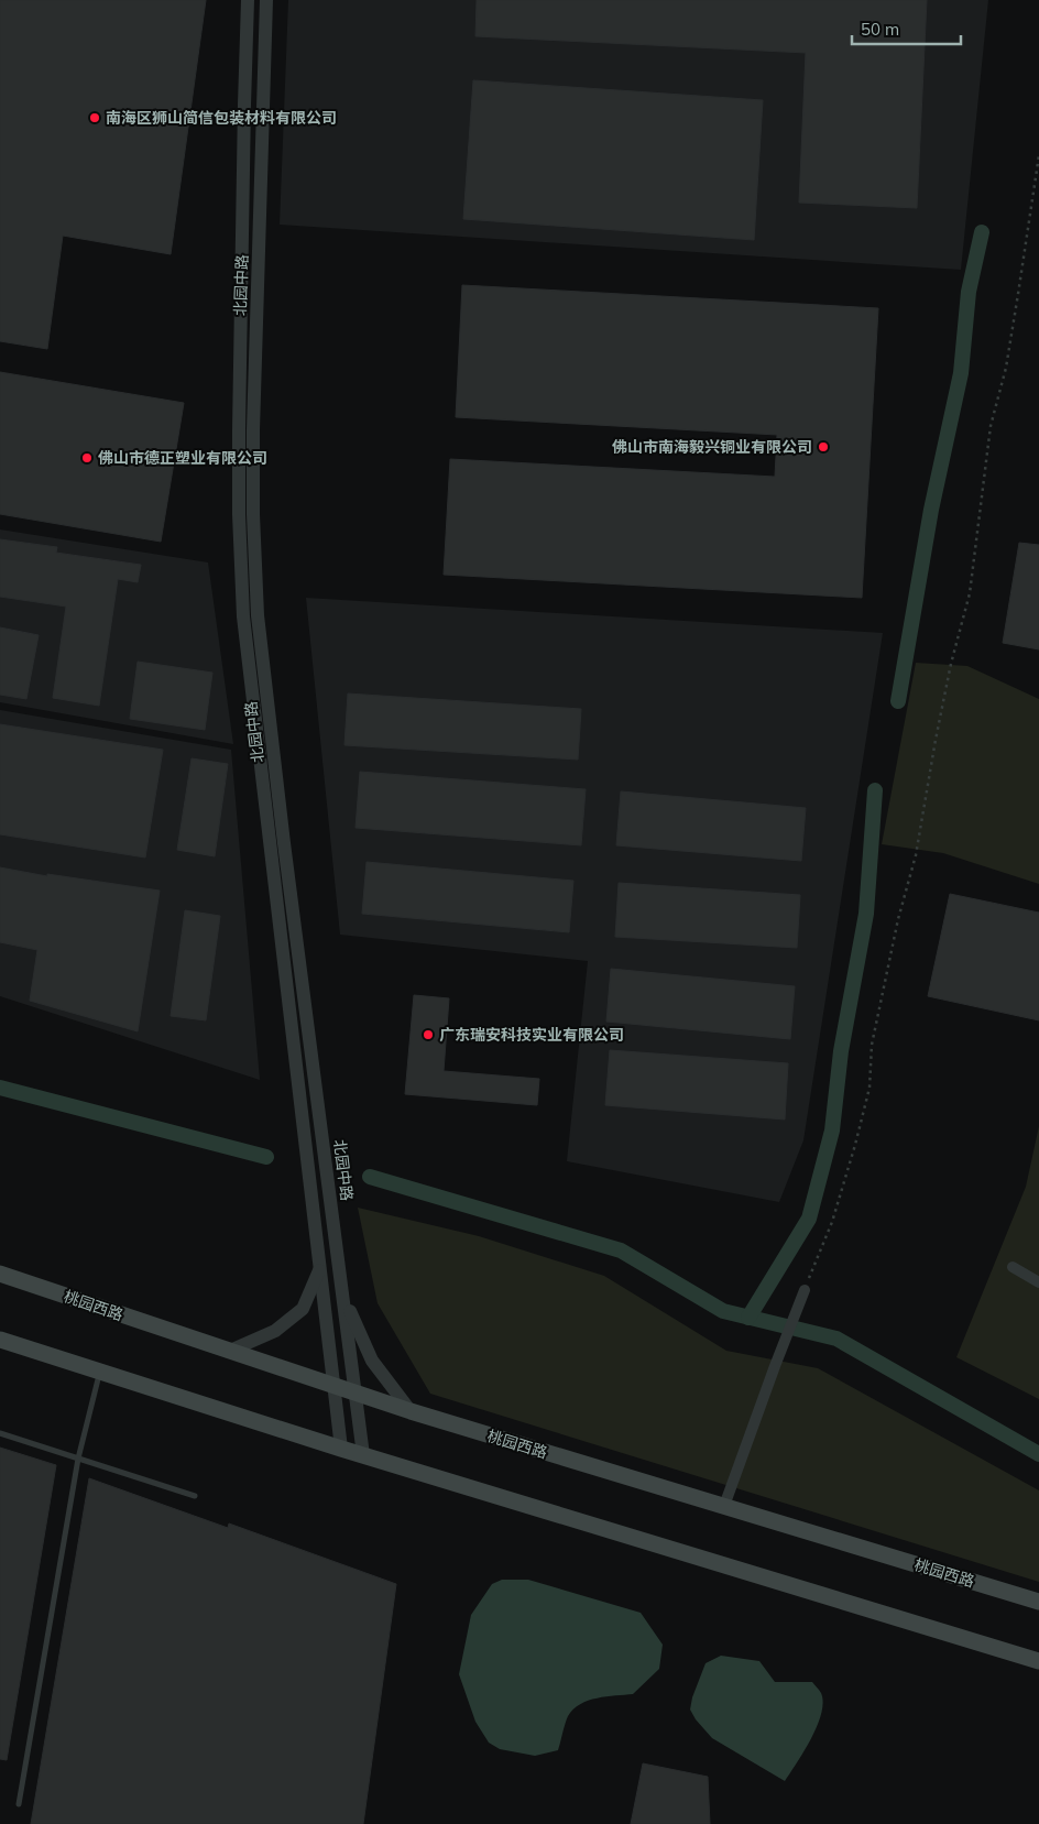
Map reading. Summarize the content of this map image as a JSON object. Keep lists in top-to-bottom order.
{
  "streets": {
    "main road": ["桃园西路"],
    "street": ["北园中路"]
  },
  "crossings": [
    ["北园中路", "桃园西路"]
  ],
  "places": [
    "南海区狮山简信包装材料有限公司",
    "佛山市南海毅兴铜业有限公司",
    "佛山市德正塑业有限公司",
    "广东瑞安科技实业有限公司"
  ],
  "scale_bar": "50 m"
}
